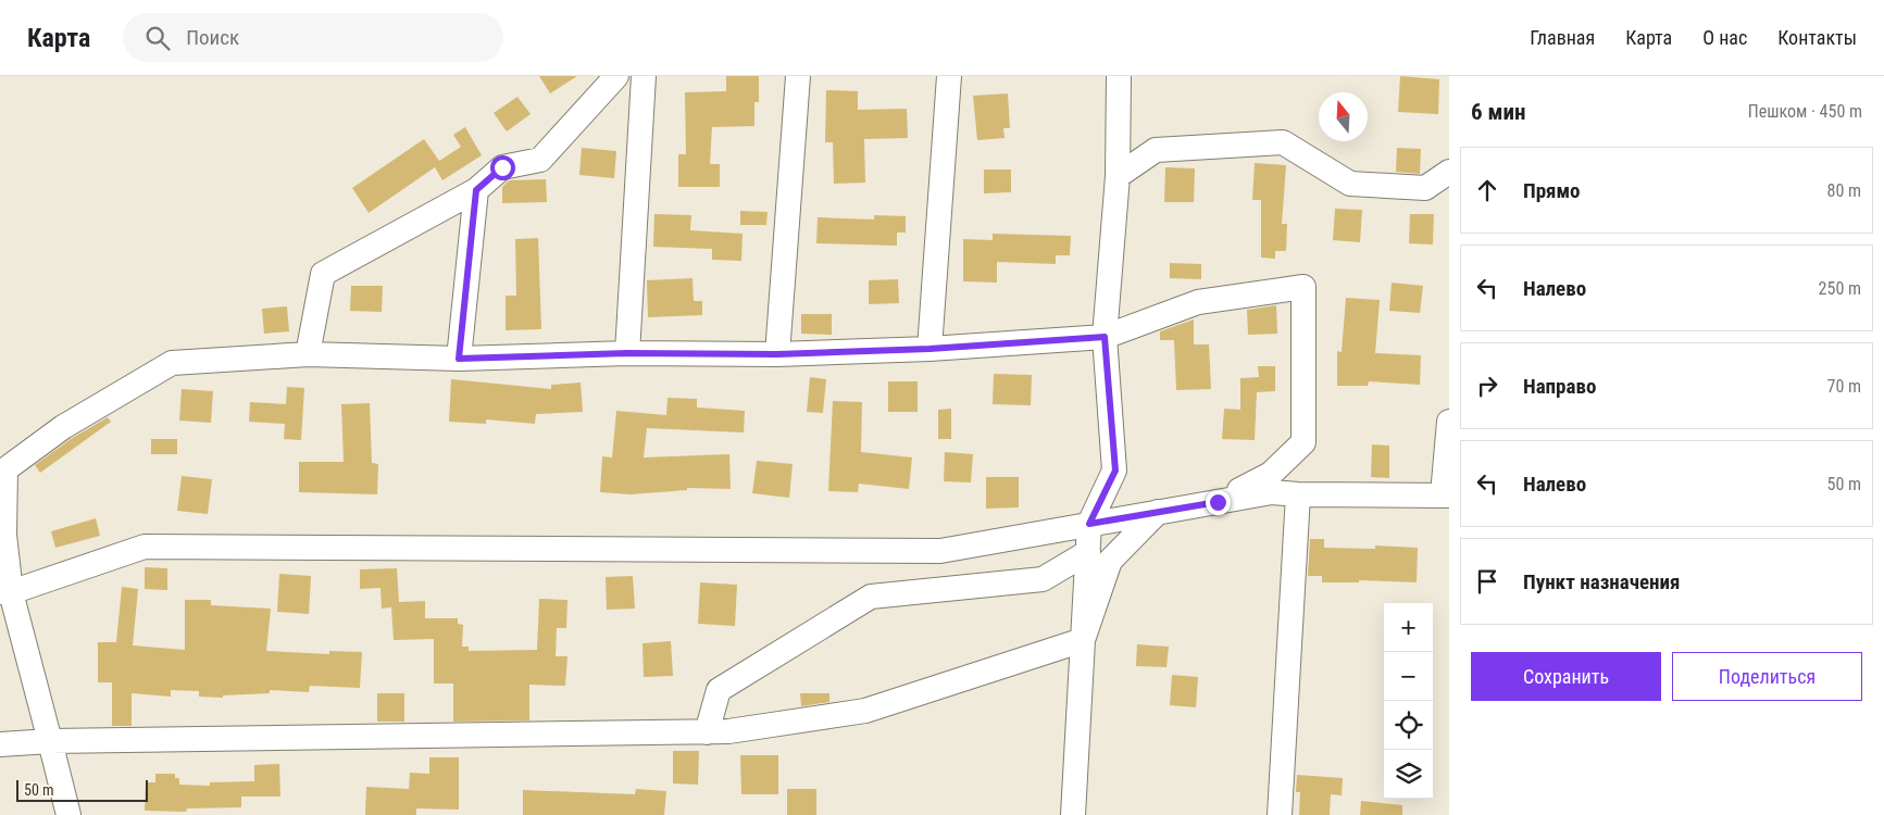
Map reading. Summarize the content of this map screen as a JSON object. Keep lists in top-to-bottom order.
{
  "scale_bar": "50 m",
  "north": "top",
  "page": {
    "header": "Карта",
    "search": "Поиск",
    "nav": [
      "Главная",
      "Карта",
      "О нас",
      "Контакты"
    ],
    "heading": ["6 мин", "Пешком · 450 m"],
    "list": [
      ["Прямо", "80 m"],
      ["Налево", "250 m"],
      ["Направо", "70 m"],
      ["Налево", "50 m"],
      "Пункт назначения"
    ],
    "map_buttons": ["+", "−"],
    "buttons": ["Сохранить", "Поделиться"],
    "scale": "50 m"
  }
}
